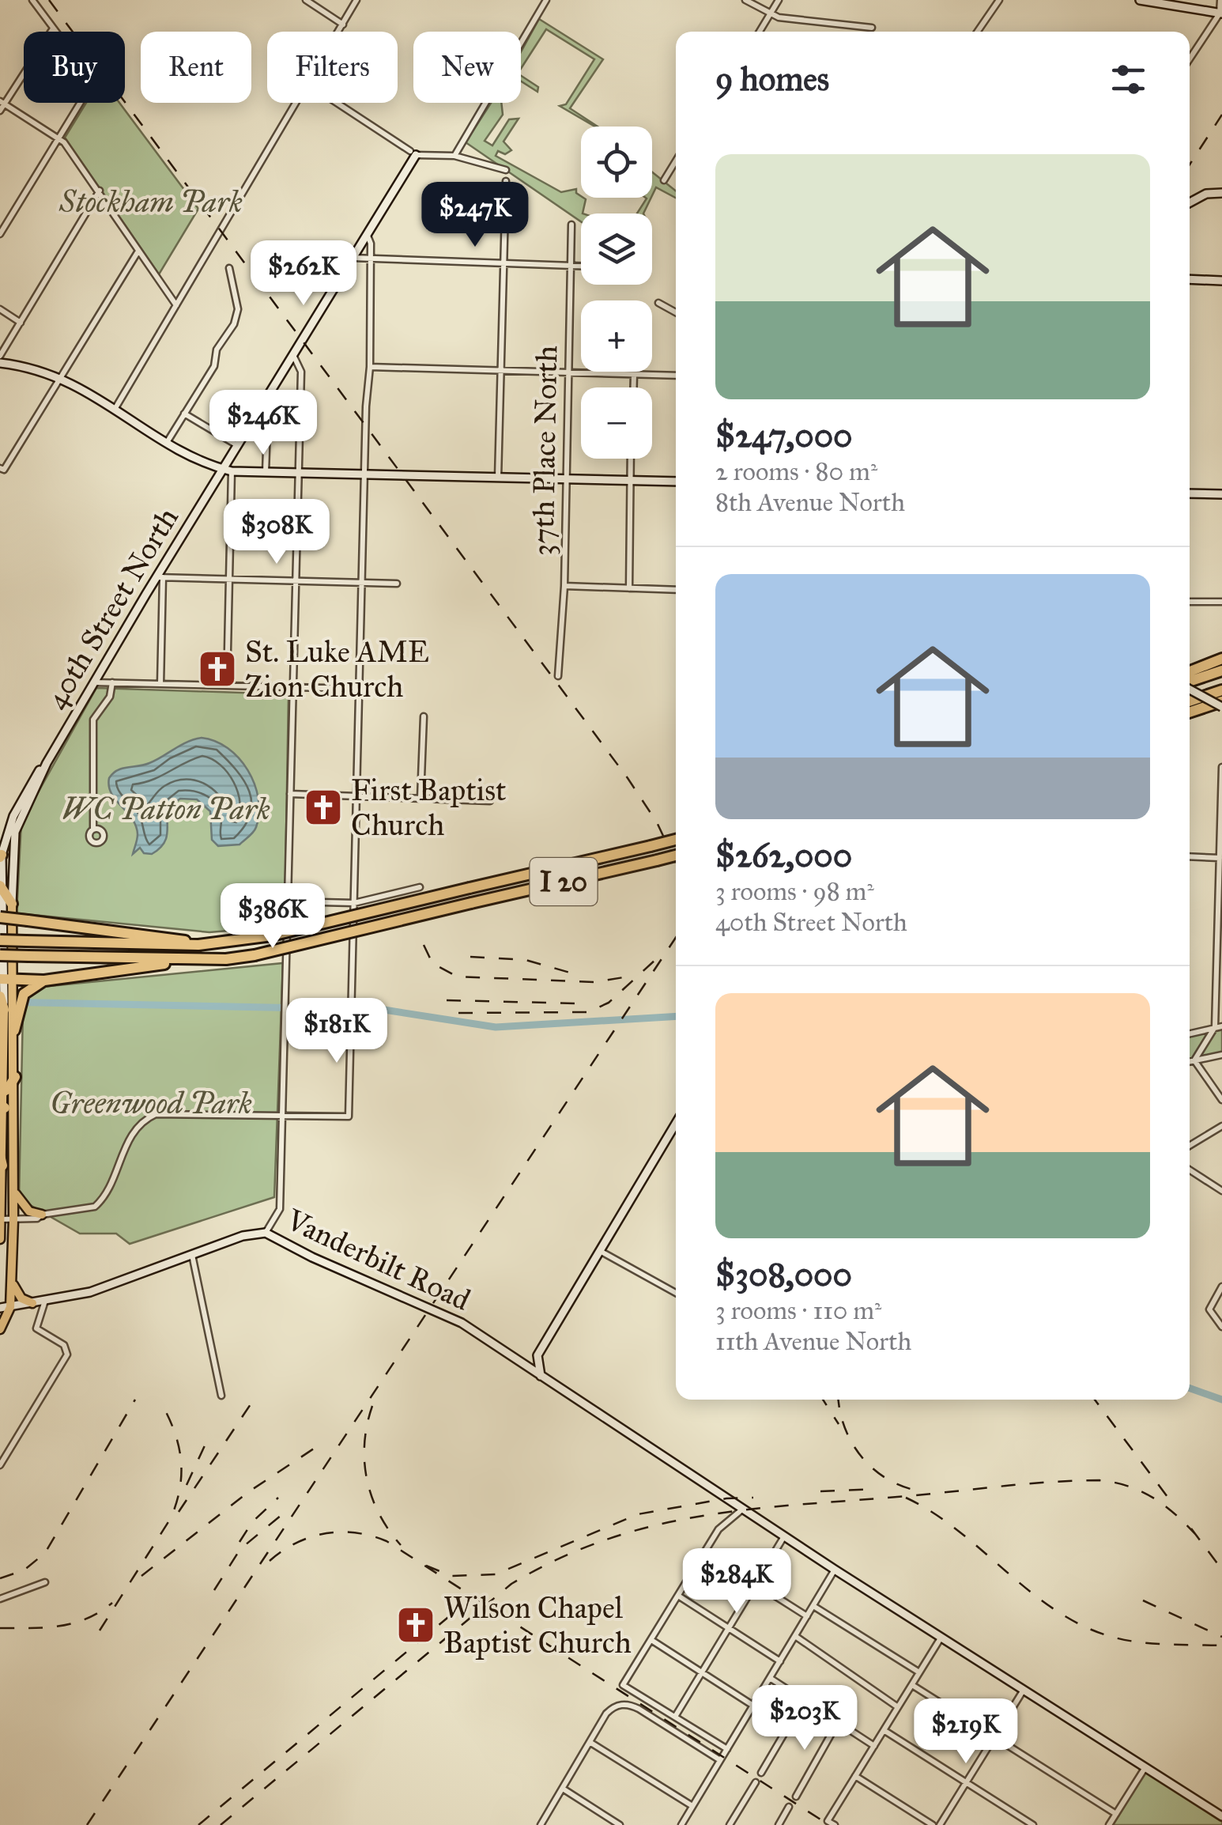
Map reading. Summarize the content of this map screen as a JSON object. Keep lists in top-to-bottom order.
{
  "streets": {
    "highway": ["I 20"],
    "street": ["37th Place North", "40th Street North", "Vanderbilt Road"]
  },
  "parks": ["Stockham Park", "WC Patton Park", "Greenwood Park"],
  "places": {
    "church": ["St. Luke AME Zion Church", "First Baptist Church", "Wilson Chapel Baptist Church"]
  },
  "page": {
    "chip": [
      "Buy",
      "Rent",
      "Filters",
      "New"
    ],
    "heading": "9 homes",
    "map_buttons": ["+", "−"],
    "list": [
      {
        "name": "$247,000",
        "note": "2 rooms · 80 m² · 8th Avenue North"
      },
      {
        "name": "$262,000",
        "note": "3 rooms · 98 m² · 40th Street North"
      },
      {
        "name": "$308,000",
        "note": "3 rooms · 110 m² · 11th Avenue North"
      }
    ],
    "price": [
      "$247K",
      "$262K",
      "$246K",
      "$308K",
      "$386K",
      "$181K",
      "$284K",
      "$203K",
      "$219K"
    ]
  }
}
